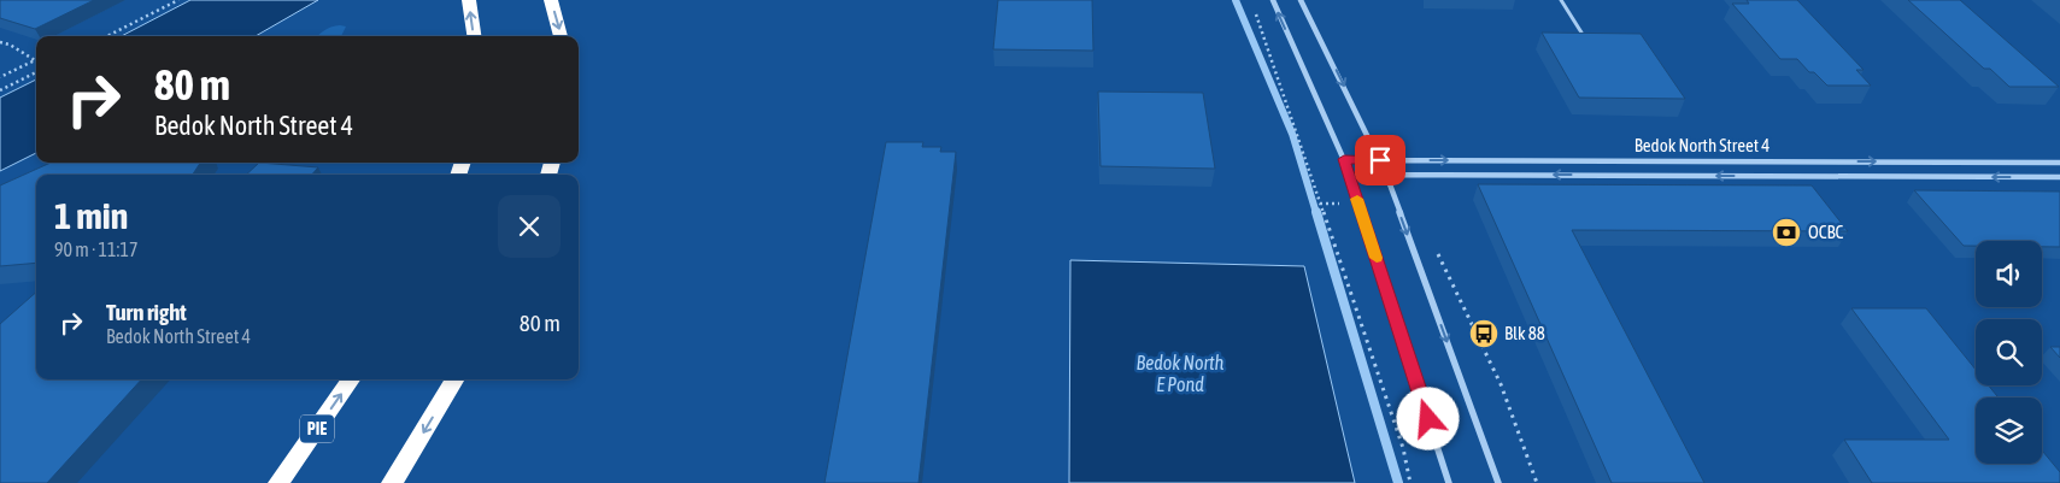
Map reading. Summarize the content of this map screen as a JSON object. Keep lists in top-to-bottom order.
{
  "streets": {
    "highway": ["PIE"],
    "street": ["Bedok North Street 4"]
  },
  "water": ["Bedok North E Pond"],
  "places": {
    "bank": ["OCBC"],
    "bus stop": ["Blk 88"]
  },
  "page": {
    "turn": ["80 m", "Bedok North Street 4"],
    "heading": ["1 min", "90 m · 11:17"],
    "list": [
      {
        "name": "Turn right",
        "note": "Bedok North Street 4",
        "value": "80 m"
      }
    ]
  }
}
